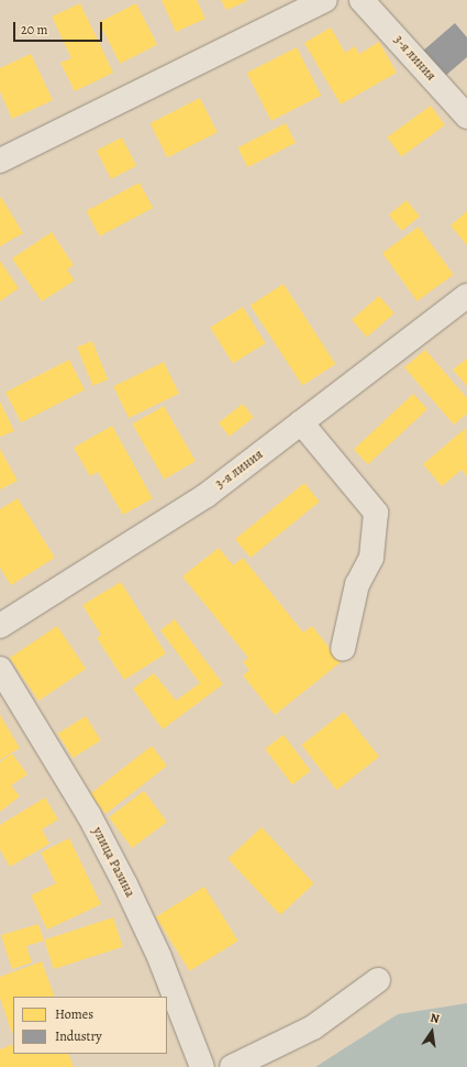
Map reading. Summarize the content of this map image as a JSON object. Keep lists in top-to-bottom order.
{
  "streets": {
    "street": ["3-я линия", "улица Разина"]
  },
  "legend": ["Homes", "Industry"],
  "scale_bar": "20 m",
  "north": "top"
}
